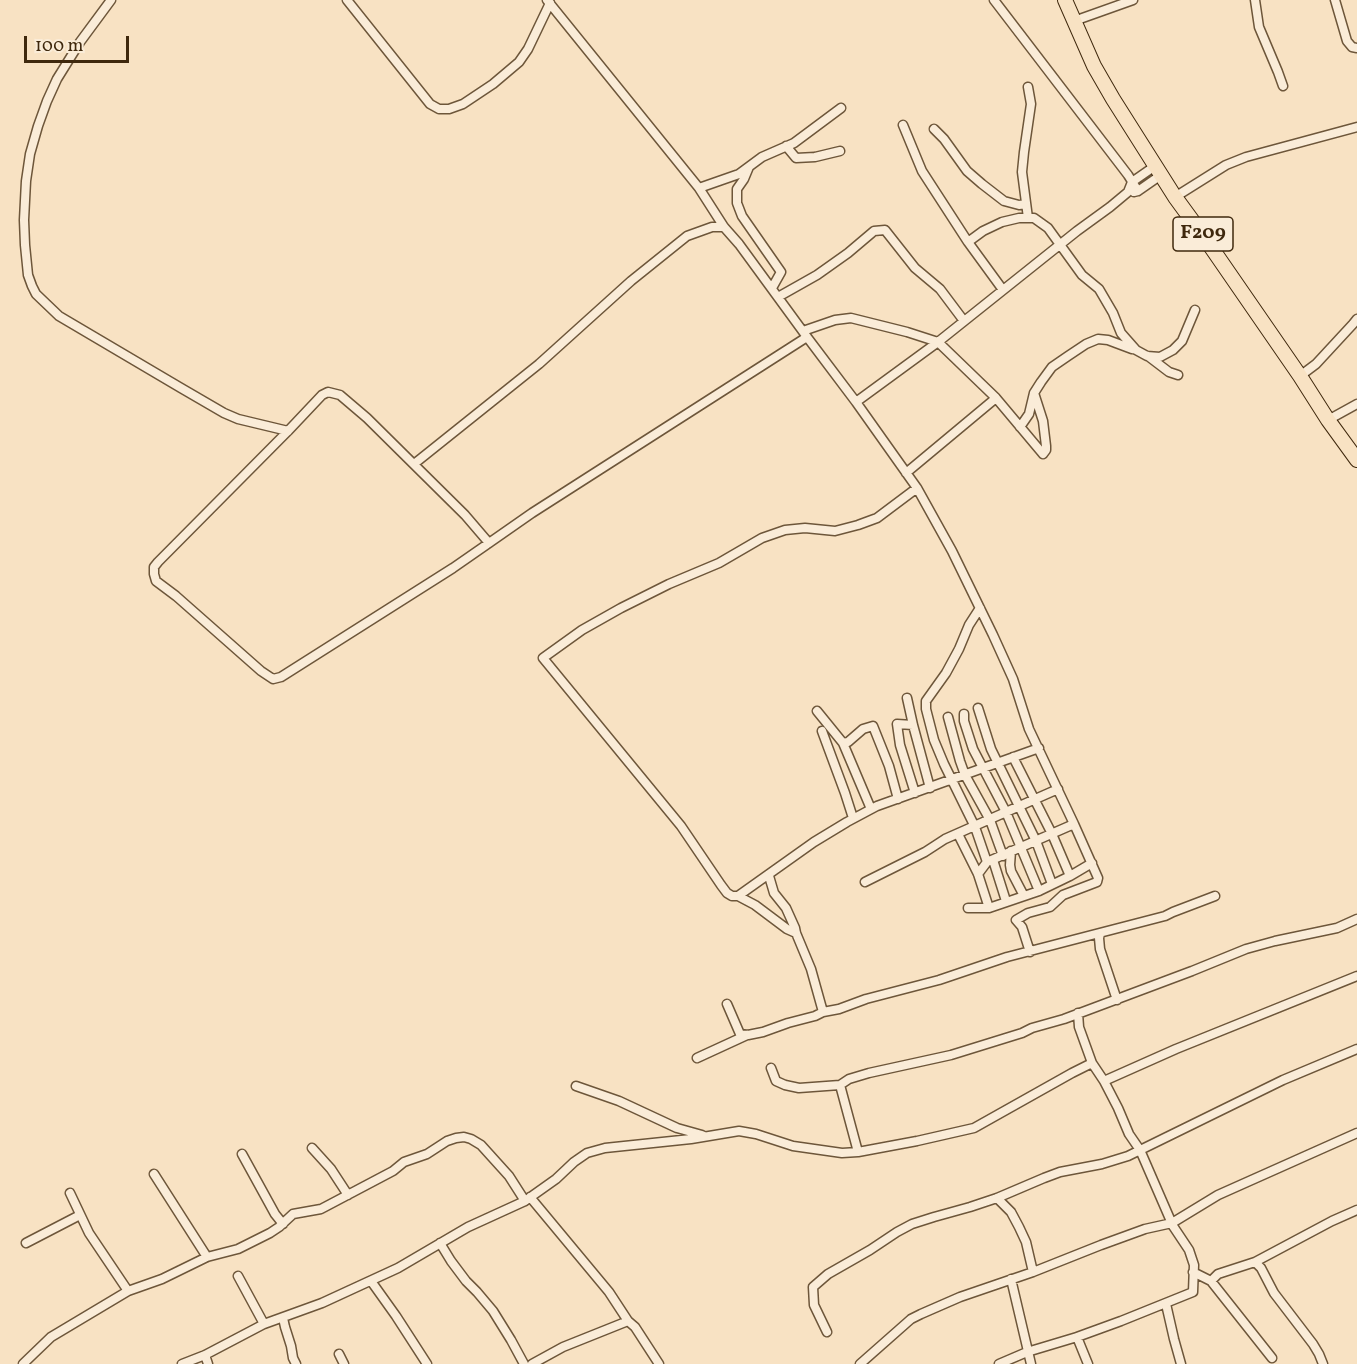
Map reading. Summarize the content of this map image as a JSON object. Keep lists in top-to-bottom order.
{
  "streets": {
    "main road": ["F209"]
  },
  "scale_bar": "100 m"
}
